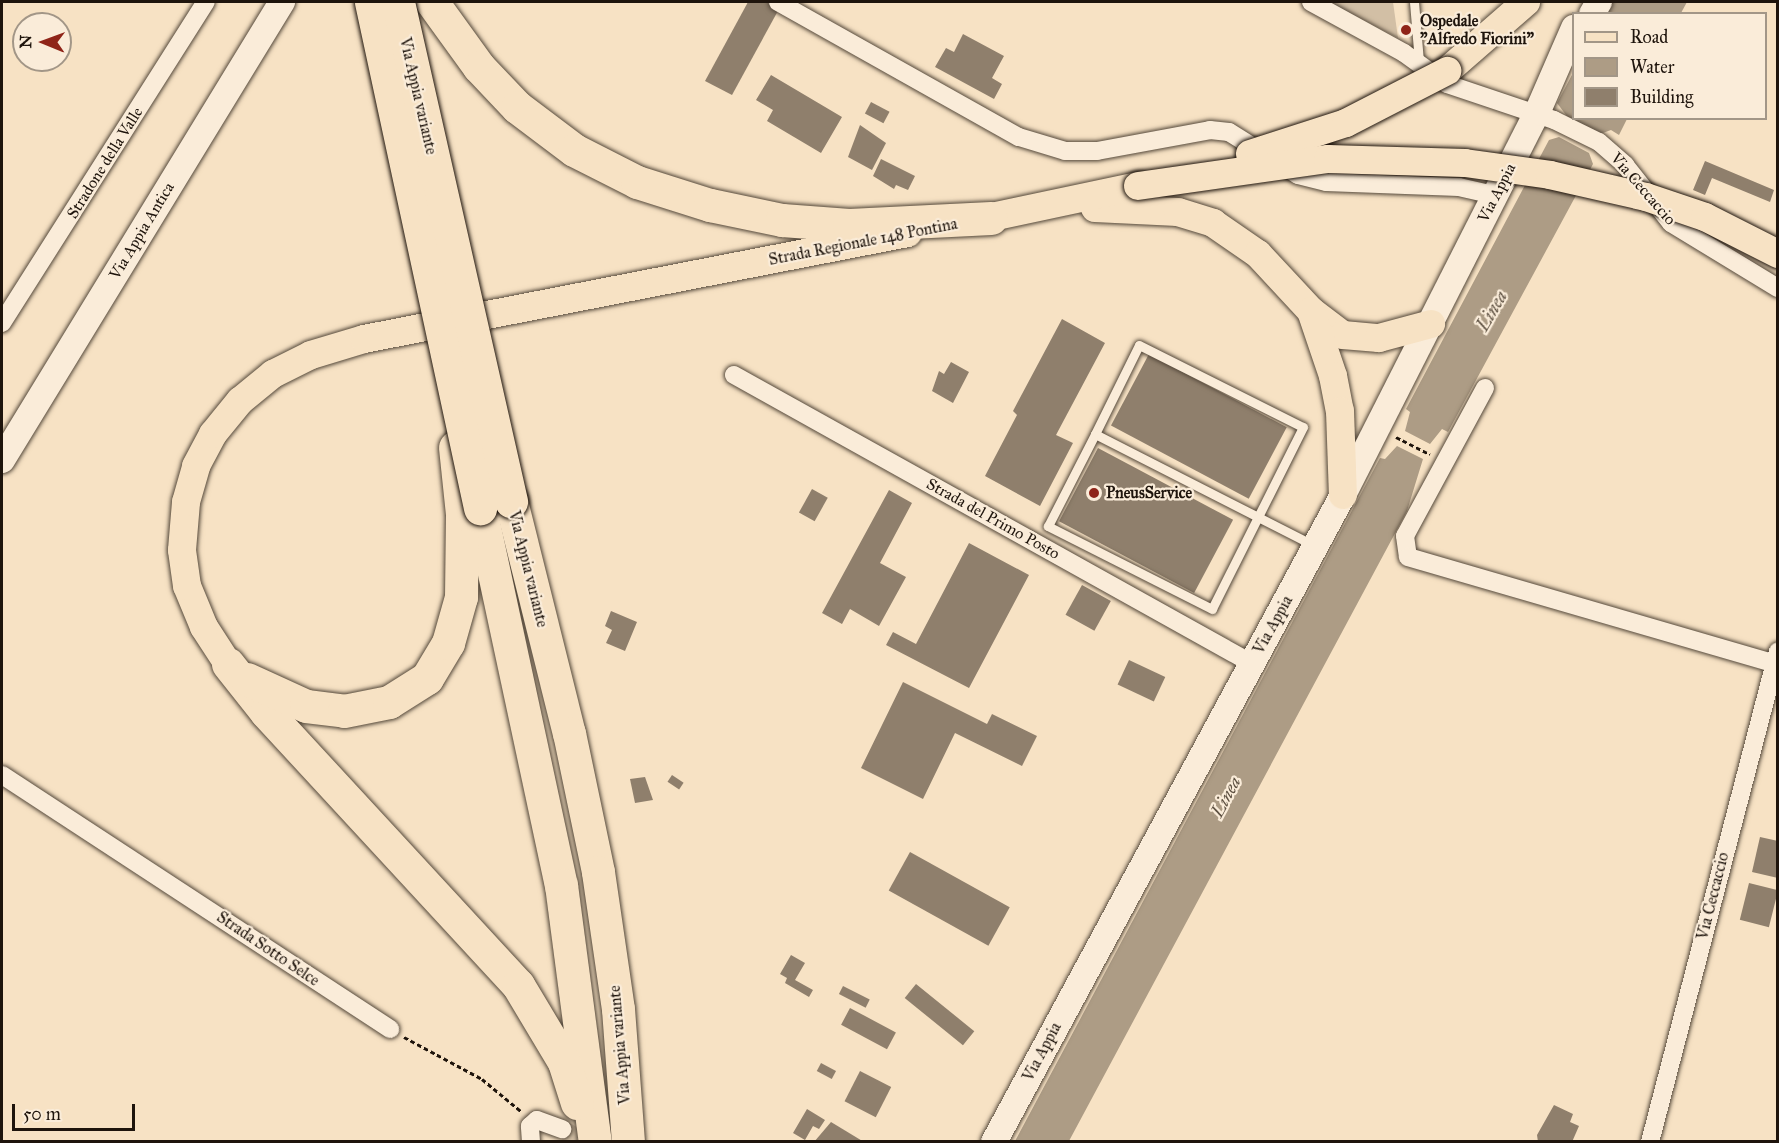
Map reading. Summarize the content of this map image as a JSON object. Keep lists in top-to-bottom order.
{
  "streets": {
    "highway": ["Via Appia variante"],
    "main road": ["Via Appia", "Via Appia Antica", "Strada Regionale 148 Pontina"],
    "street": [
      "Stradone della Valle",
      "Via Ceccaccio",
      "Strada del Primo Posto",
      "Strada Sotto Selce"
    ]
  },
  "crossings": [
    ["Via Ceccaccio", "Via Appia"],
    ["Via Appia", "Strada del Primo Posto"]
  ],
  "water": ["Linea"],
  "places": ["Ospedale \"Alfredo Fiorini\"", "PneusService"],
  "legend": ["Road", "Water", "Building"],
  "scale_bar": "50 m",
  "north": "left"
}
